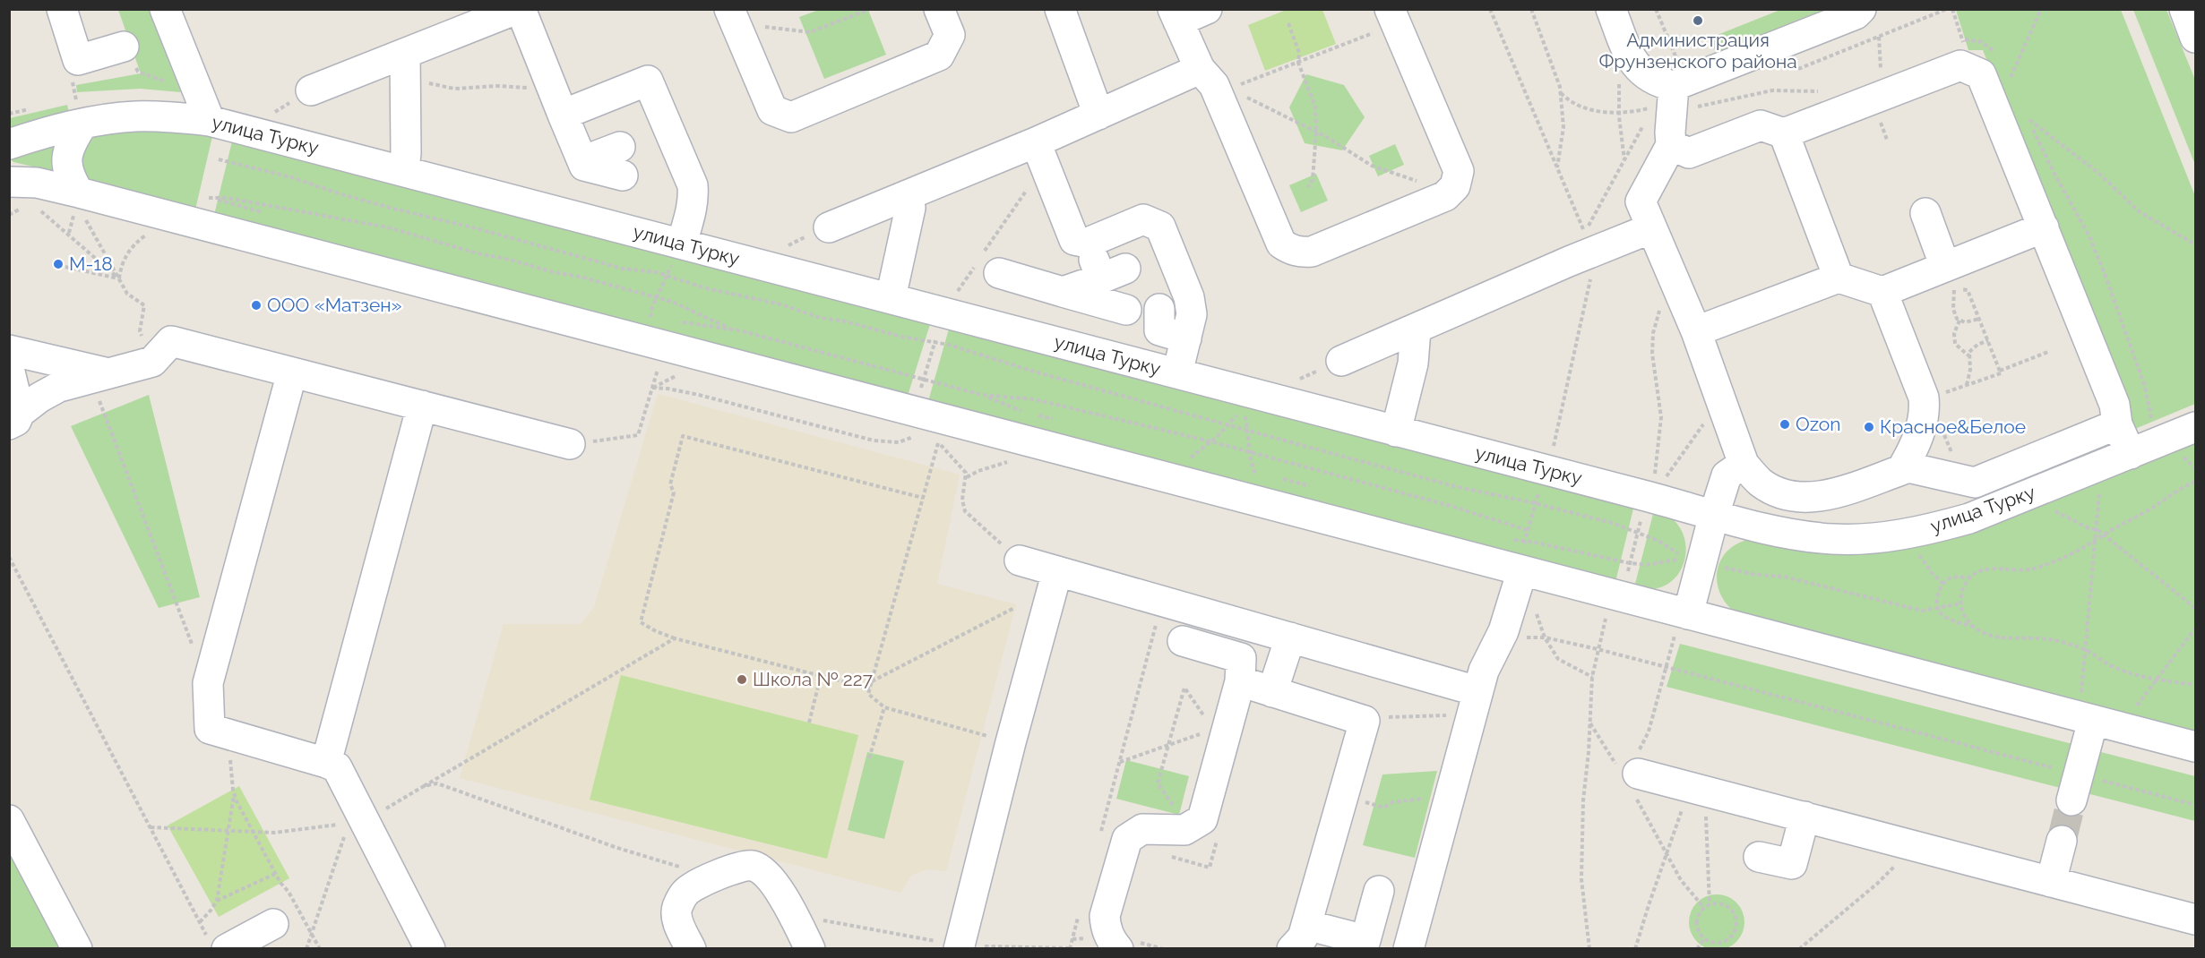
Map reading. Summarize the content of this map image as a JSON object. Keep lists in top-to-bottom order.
{
  "streets": {
    "street": ["улица Турку"]
  },
  "places": [
    "Администрация Фрунзенского района",
    "M-18",
    "ООО «Матзен»",
    "Ozon",
    "Красное&Белое",
    "Школа № 227"
  ]
}
